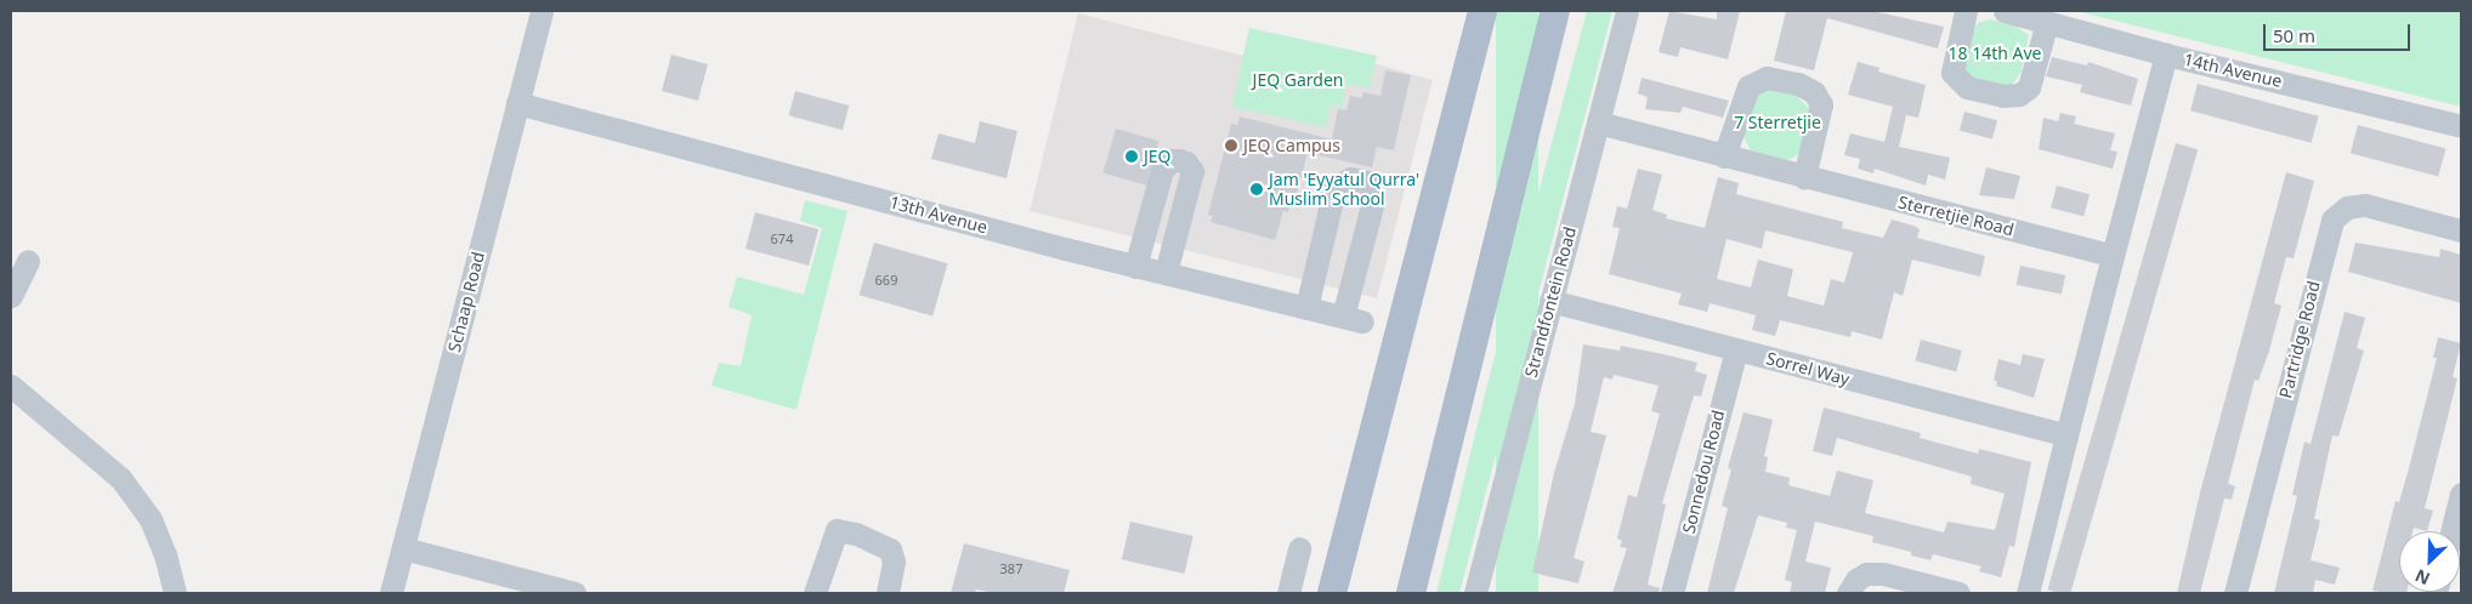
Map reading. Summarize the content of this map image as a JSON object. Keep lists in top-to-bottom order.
{
  "streets": {
    "street": [
      "14th Avenue",
      "13th Avenue",
      "Sterretjie Road",
      "Schaap Road",
      "Strandfontein Road",
      "Partridge Road",
      "Sorrel Way",
      "Sonnedou Road"
    ]
  },
  "crossings": [
    ["13th Avenue", "Schaap Road"],
    ["Sterretjie Road", "Strandfontein Road"],
    ["Strandfontein Road", "Sorrel Way"],
    ["Sorrel Way", "Sonnedou Road"]
  ],
  "parks": ["18 14th Ave", "JEQ Garden", "7 Sterretjie"],
  "places": ["JEQ Campus", "JEQ", "Jam 'Eyyatul Qurra' Muslim School"],
  "house_numbers": ["674", "669", "387"],
  "scale_bar": "50 m",
  "north": "bottom left"
}
